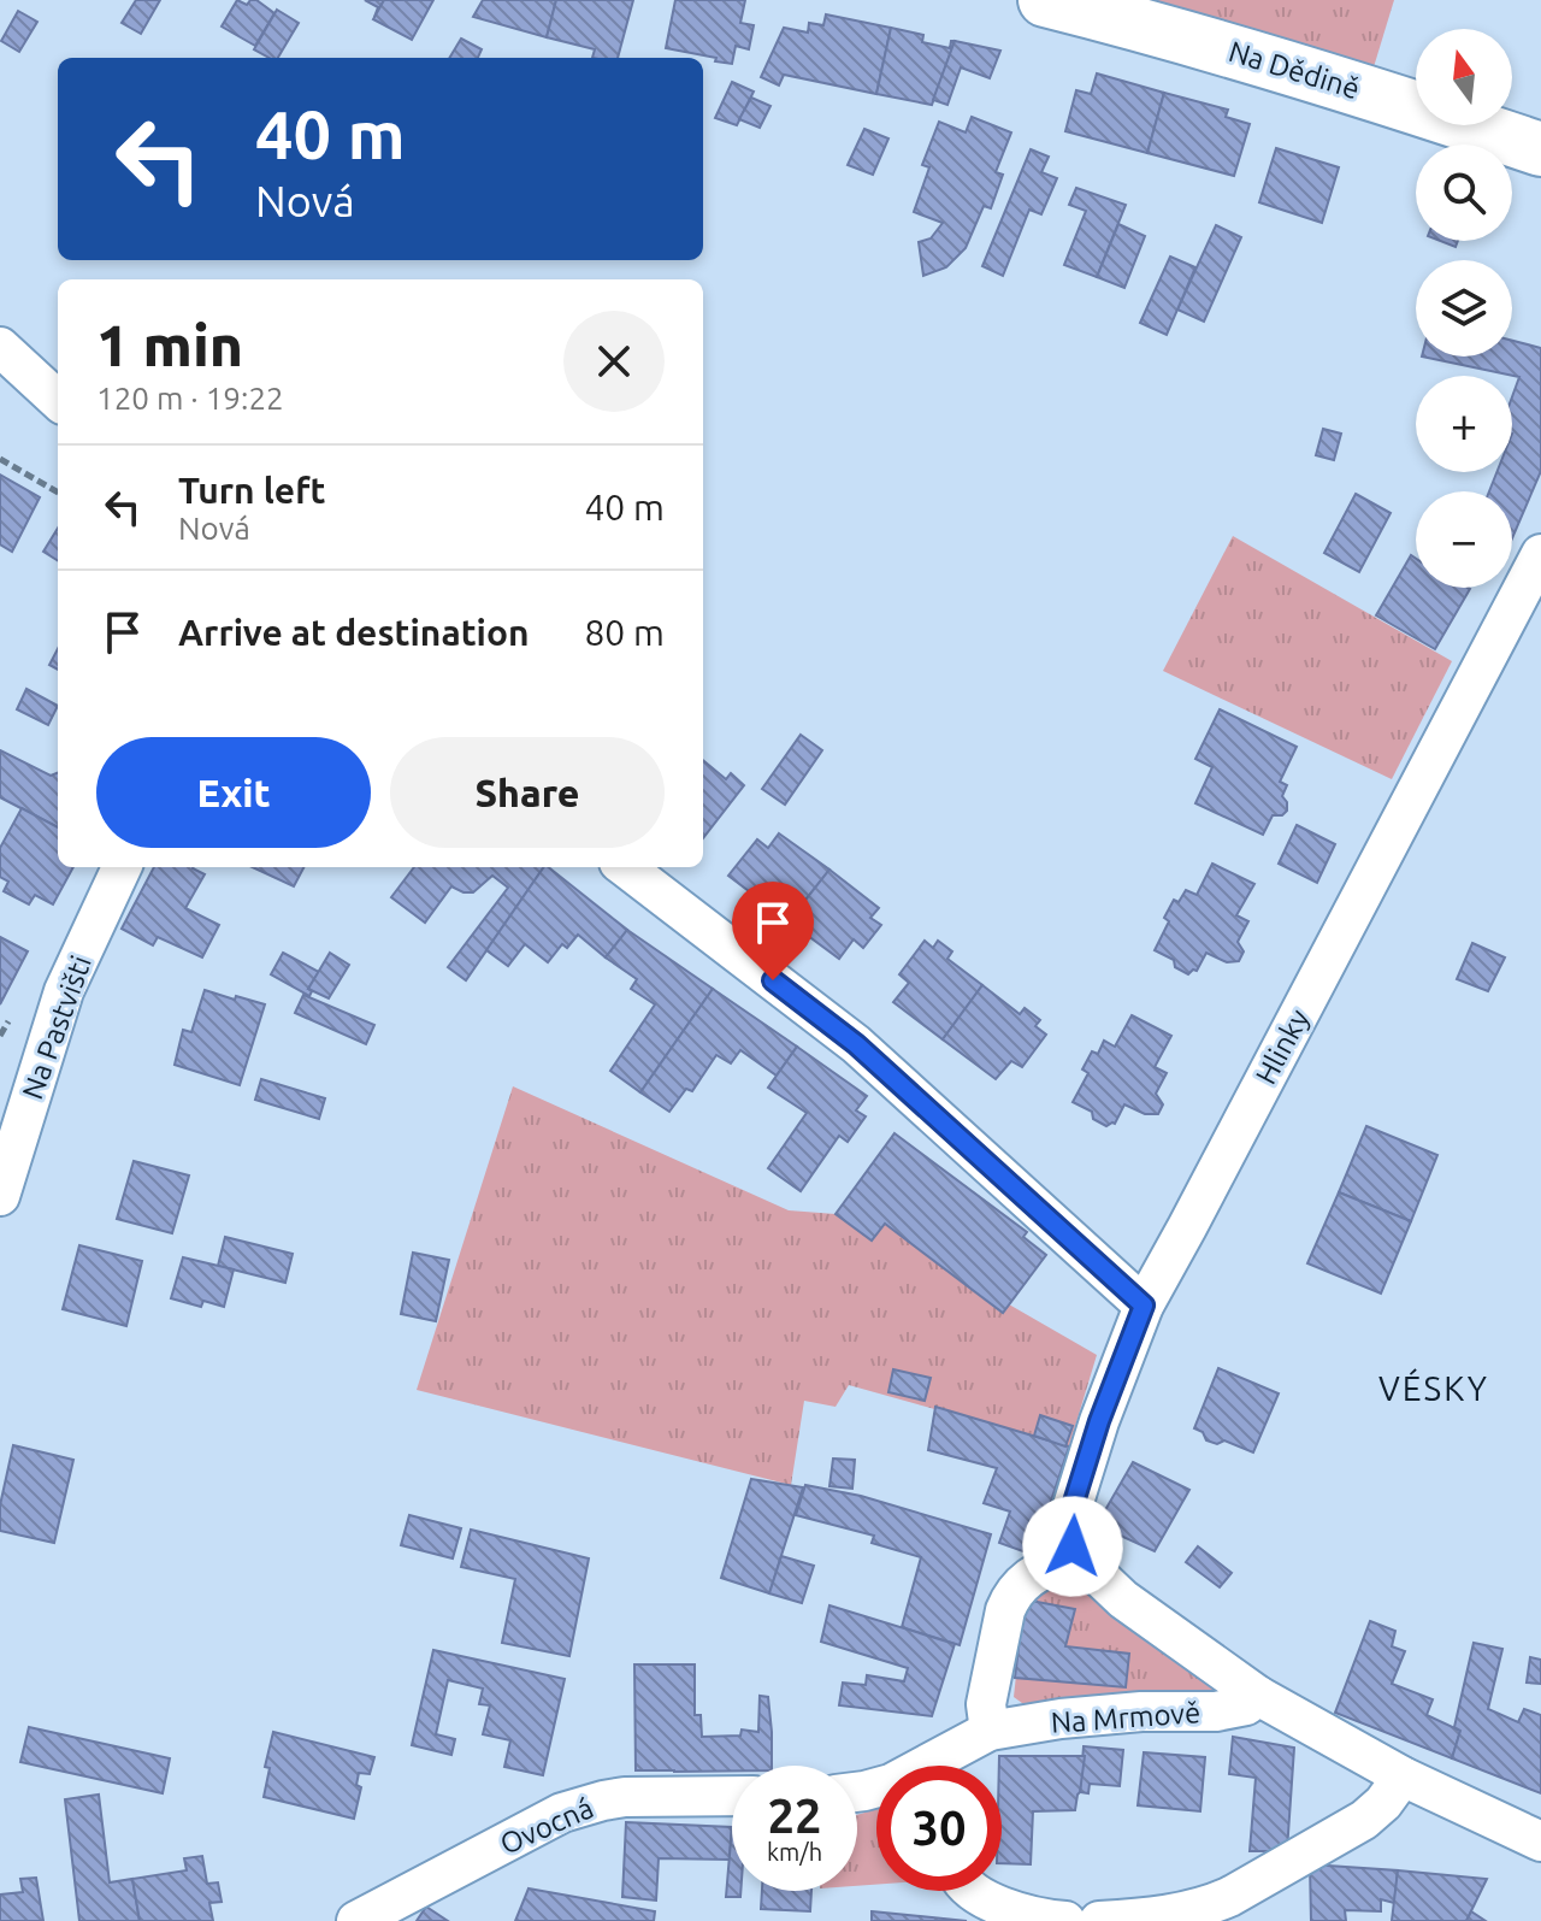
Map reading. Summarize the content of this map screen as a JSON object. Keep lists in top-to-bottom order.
{
  "streets": {
    "street": [
      "Na Dědině",
      "Na Pastvišti",
      "Hlinky",
      "Na Mrmově",
      "Ovocná"
    ]
  },
  "crossings": [
    ["Hlinky", "Na Mrmově"]
  ],
  "districts": ["VÉSKY"],
  "north": "top",
  "page": {
    "map_buttons": ["+", "−"],
    "turn": ["40 m", "Nová"],
    "heading": ["1 min", "120 m · 19:22"],
    "list": [
      {
        "name": "Turn left",
        "note": "Nová",
        "value": "40 m"
      },
      {
        "name": "Arrive at destination",
        "value": "80 m"
      }
    ],
    "buttons": ["Exit", "Share"],
    "speed": "22 km/h",
    "limit": "30"
  }
}
